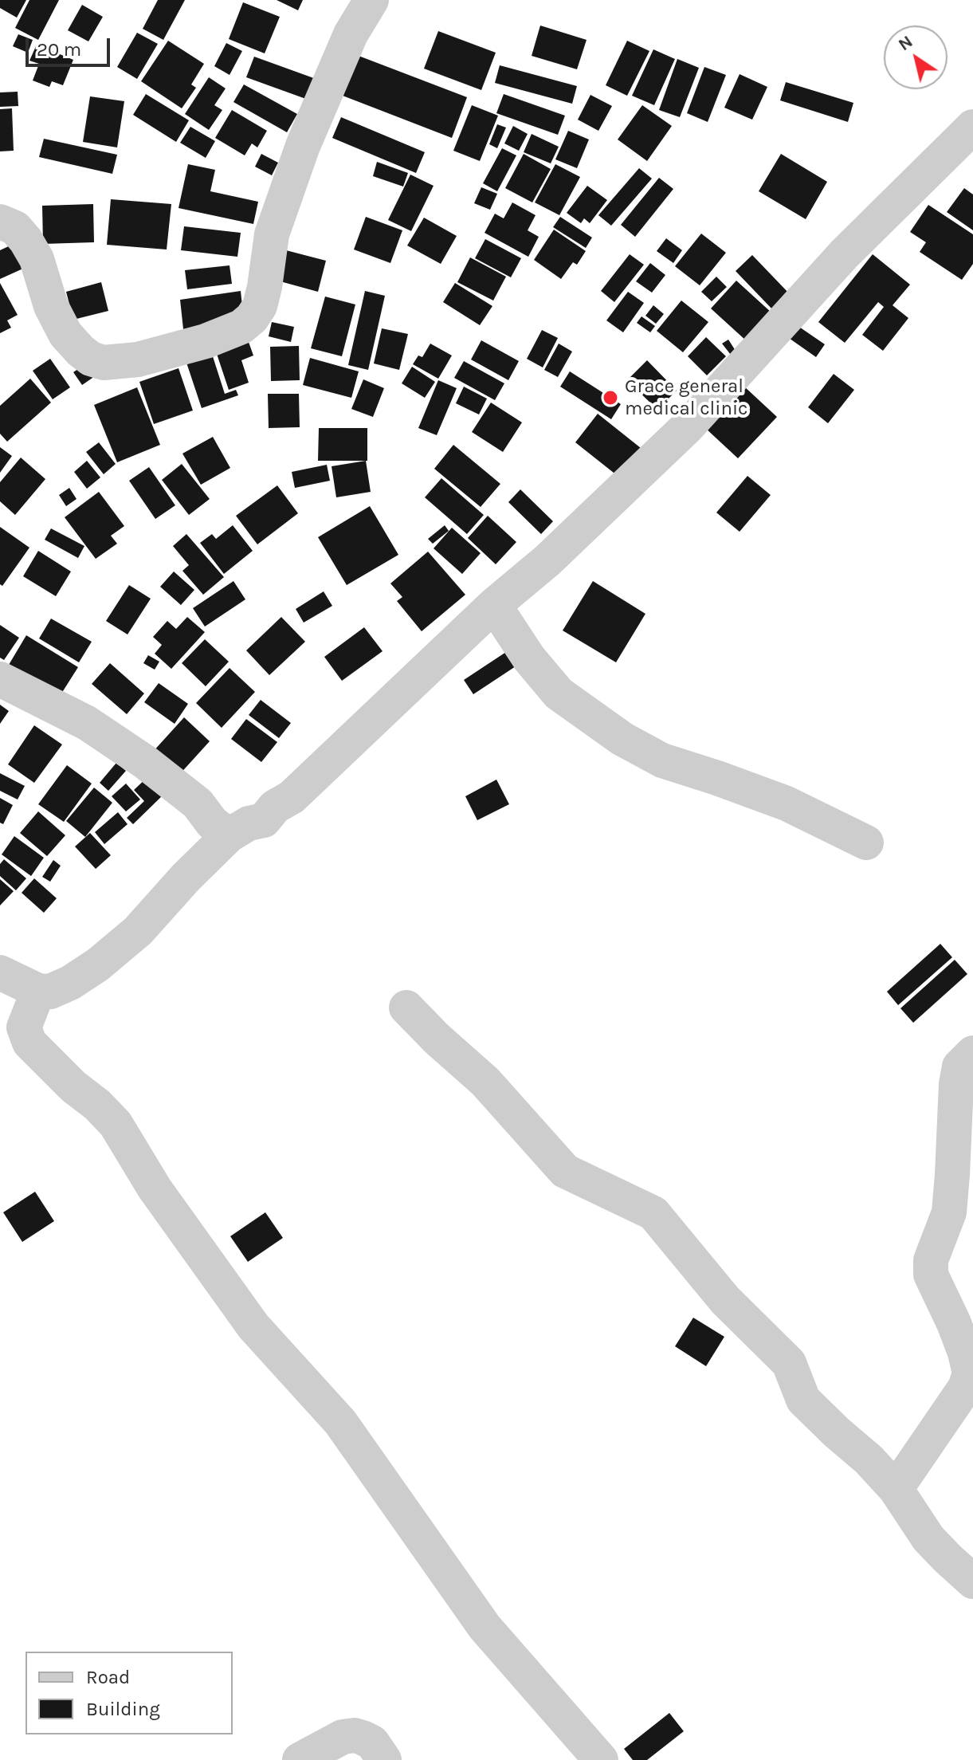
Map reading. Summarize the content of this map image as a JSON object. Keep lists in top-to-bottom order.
{
  "places": ["Grace general medical clinic"],
  "legend": ["Road", "Building"],
  "scale_bar": "20 m",
  "north": "top left"
}
